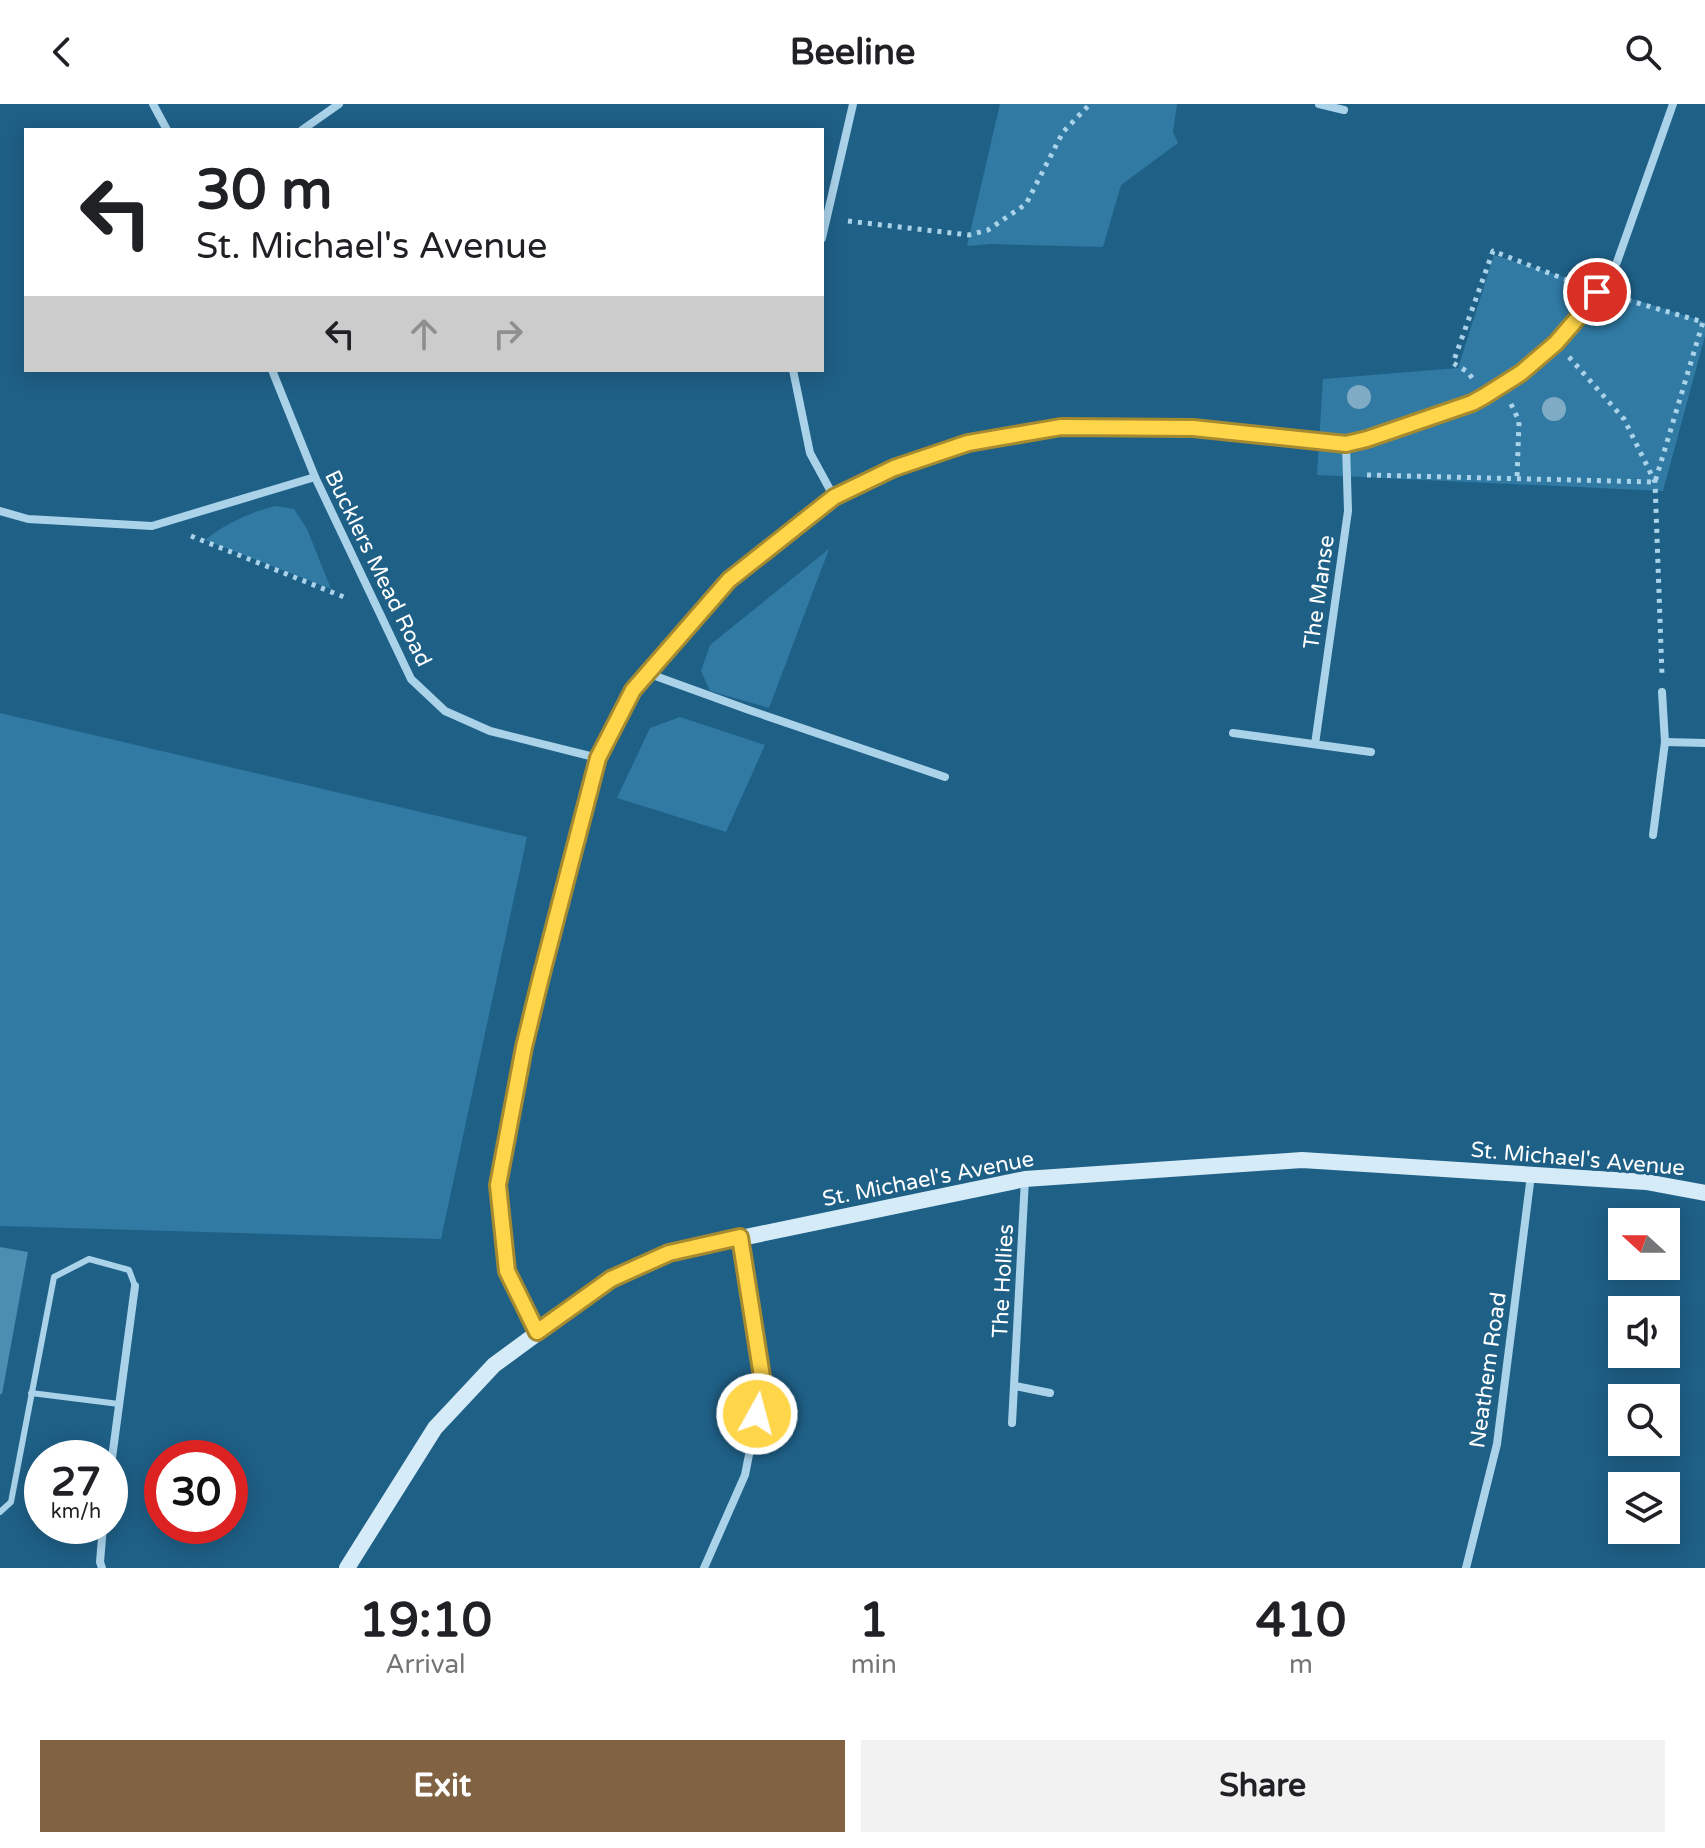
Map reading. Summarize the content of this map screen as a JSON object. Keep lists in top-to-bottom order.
{
  "streets": {
    "street": [
      "Bucklers Mead Road",
      "The Manse",
      "St. Michael's Avenue",
      "The Hollies",
      "Neathem Road"
    ]
  },
  "crossings": [
    ["St. Michael's Avenue", "The Hollies"],
    ["St. Michael's Avenue", "Neathem Road"]
  ],
  "north": "left",
  "page": {
    "header": "Beeline",
    "turn": ["30 m", "St. Michael's Avenue"],
    "speed": "27 km/h",
    "limit": "30",
    "eta": [
      "19:10",
      "Arrival",
      "1",
      "min",
      "410",
      "m"
    ],
    "buttons": ["Exit", "Share"]
  }
}
